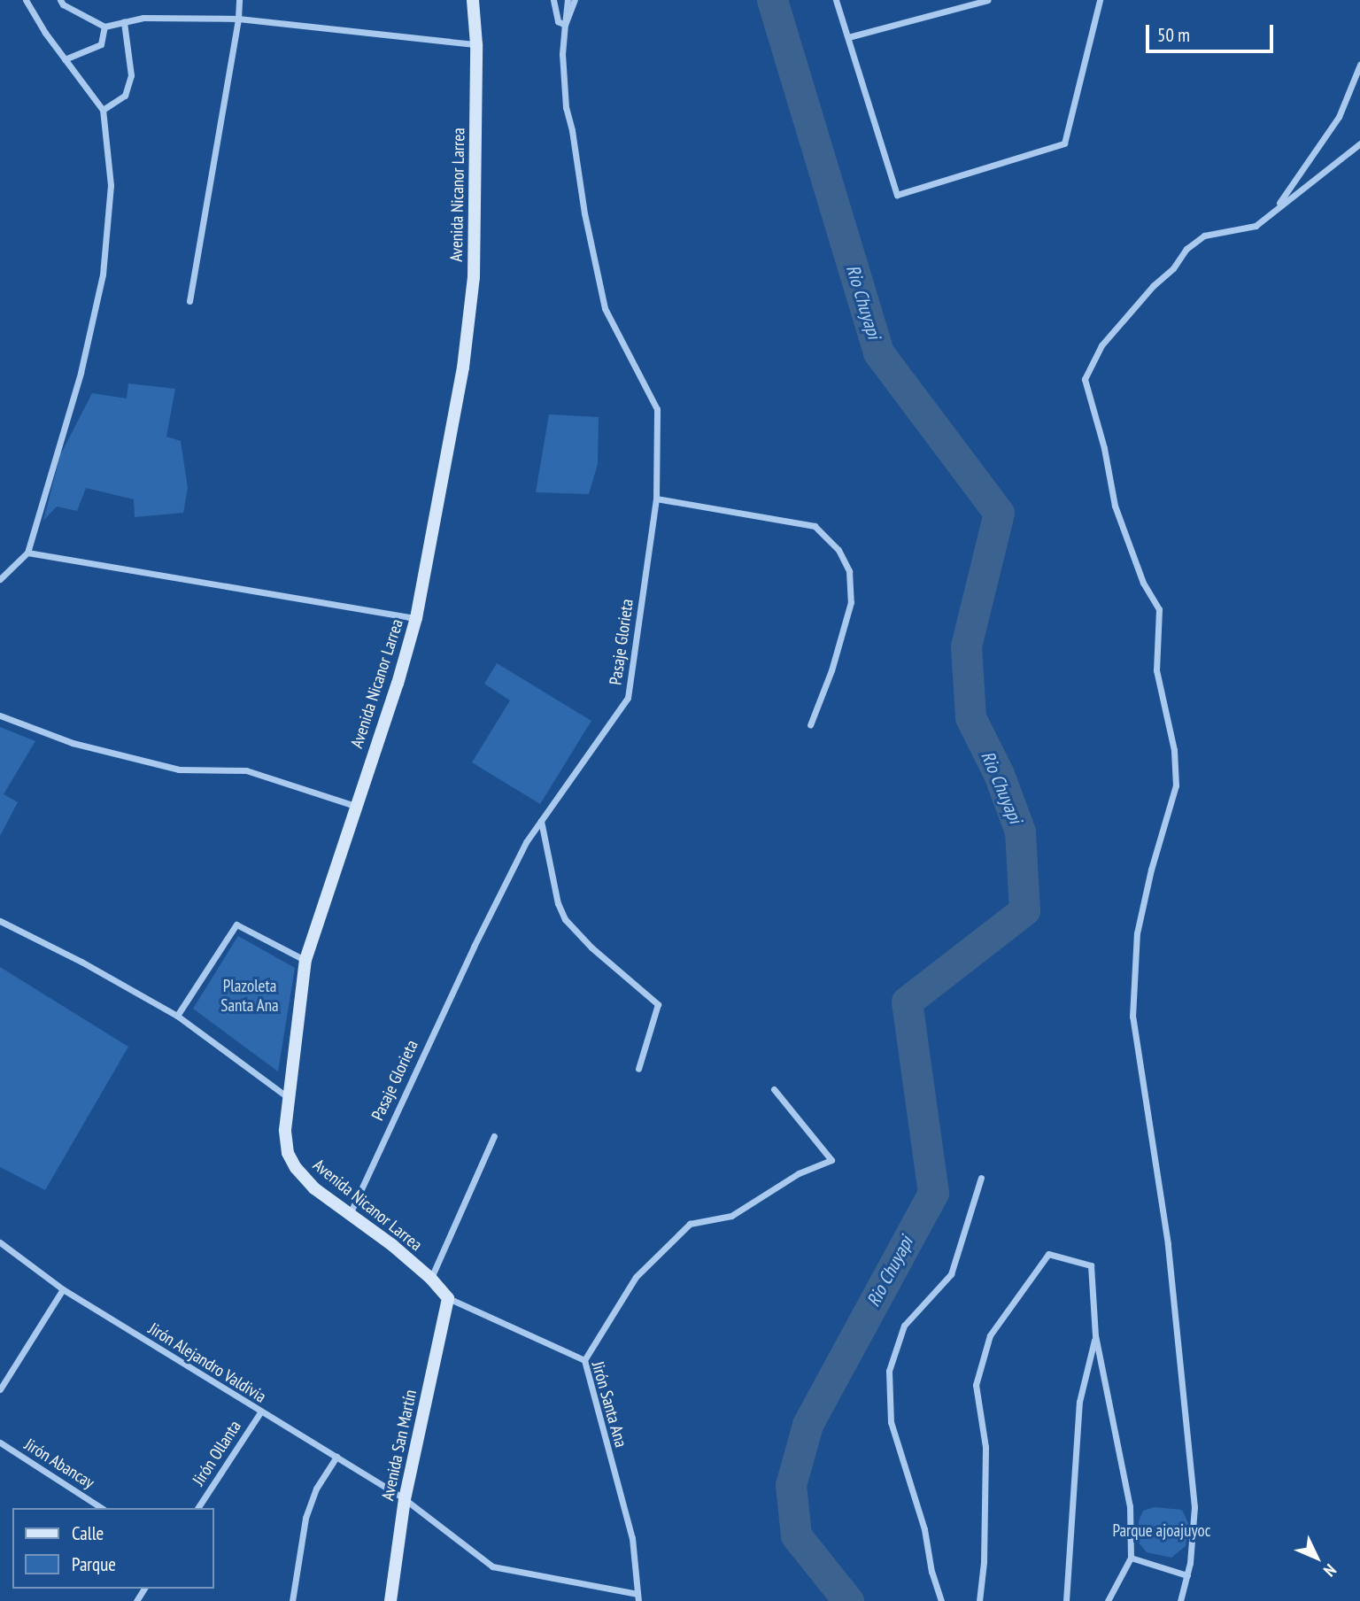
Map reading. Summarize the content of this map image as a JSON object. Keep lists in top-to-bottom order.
{
  "streets": {
    "main road": ["Avenida Nicanor Larrea", "Avenida San Martín"],
    "street": [
      "Pasaje Glorieta",
      "Jirón Alejandro Valdivia",
      "Jirón Santa Ana",
      "Jirón Ollanta",
      "Jirón Abancay"
    ]
  },
  "crossings": [
    ["Avenida Nicanor Larrea", "Pasaje Glorieta"],
    ["Avenida Nicanor Larrea", "Jirón Santa Ana"],
    ["Avenida Nicanor Larrea", "Avenida San Martín"],
    ["Jirón Alejandro Valdivia", "Jirón Santa Ana"],
    ["Jirón Alejandro Valdivia", "Avenida San Martín"],
    ["Jirón Alejandro Valdivia", "Jirón Ollanta"],
    ["Jirón Santa Ana", "Avenida San Martín"]
  ],
  "water": ["Rio Chuyapi"],
  "parks": ["Plazoleta Santa Ana", "Parque ajoajuyoc"],
  "legend": ["Calle", "Parque"],
  "scale_bar": "50 m",
  "north": "bottom right"
}
